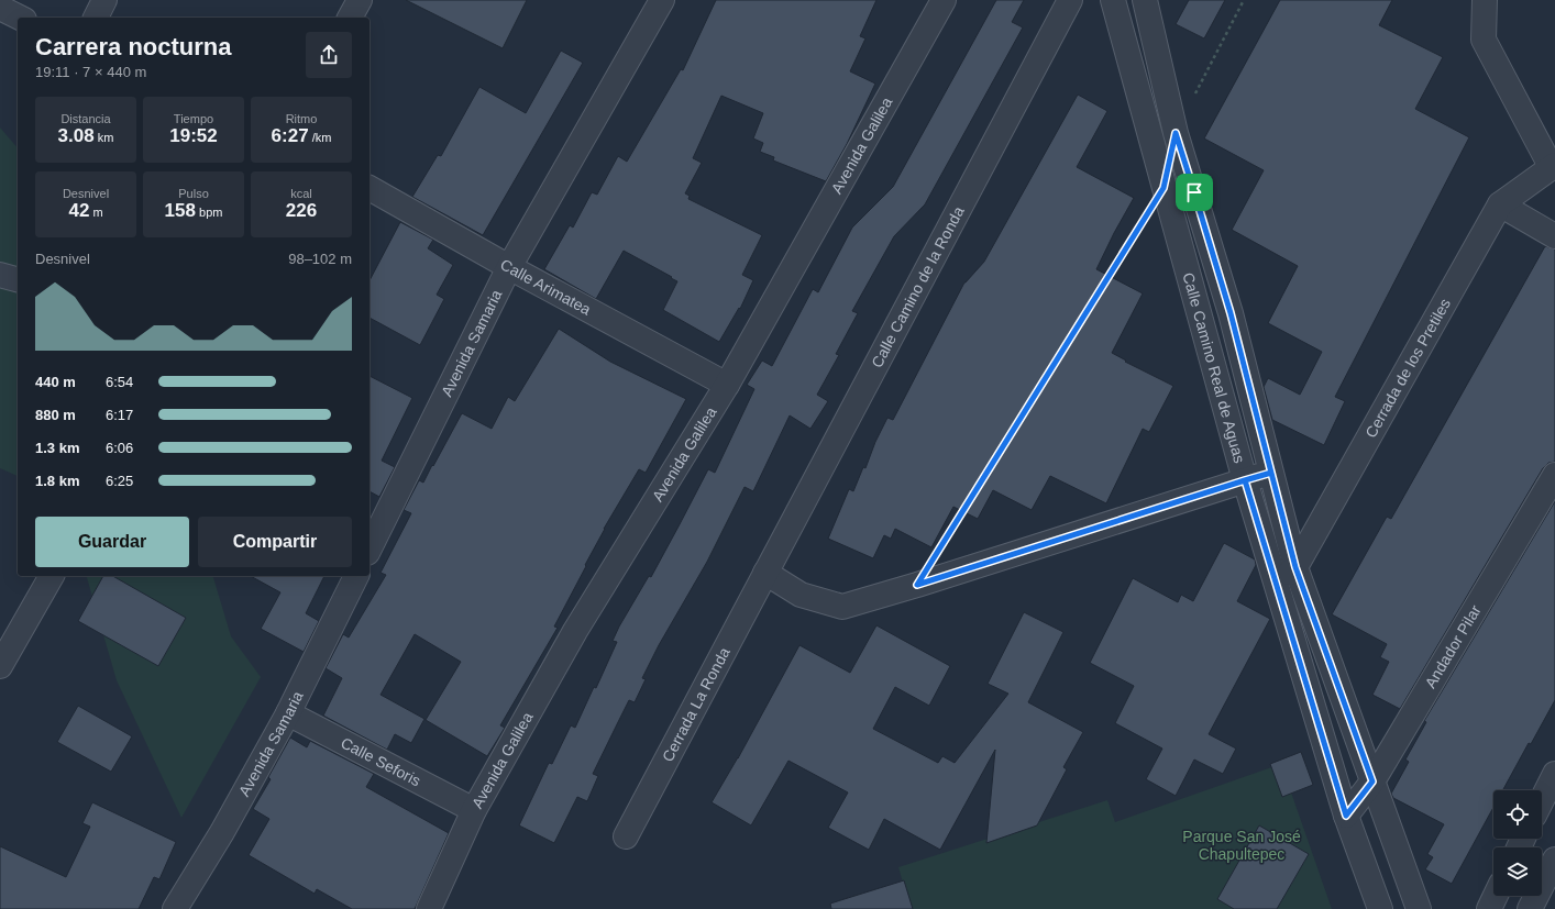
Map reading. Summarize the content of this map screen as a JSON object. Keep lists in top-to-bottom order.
{
  "streets": {
    "street": [
      "Avenida Galilea",
      "Calle Camino de la Ronda",
      "Calle Arimatea",
      "Avenida Samaria",
      "Calle Camino Real de Aguas",
      "Cerrada de los Pretiles",
      "Andador Pilar",
      "Cerrada La Ronda",
      "Calle Seforis"
    ]
  },
  "crossings": [
    ["Avenida Galilea", "Calle Arimatea"],
    ["Avenida Galilea", "Calle Seforis"],
    ["Calle Camino de la Ronda", "Cerrada La Ronda"],
    ["Calle Arimatea", "Avenida Samaria"],
    ["Avenida Samaria", "Calle Seforis"],
    ["Calle Camino Real de Aguas", "Cerrada de los Pretiles"],
    ["Calle Camino Real de Aguas", "Andador Pilar"]
  ],
  "parks": ["Parque San José Chapultepec"],
  "page": {
    "heading": ["Carrera nocturna", "19:11 · 7 × 440 m"],
    "stats": [
      ["Distancia", "3.08 km"],
      ["Tiempo", "19:52"],
      ["Ritmo", "6:27 /km"],
      ["Desnivel", "42 m"],
      ["Pulso", "158 bpm"],
      ["kcal", "226"]
    ],
    "chart": ["Desnivel", "98–102 m"],
    "list": [
      {
        "name": "440 m",
        "note": "6:54"
      },
      {
        "name": "880 m",
        "note": "6:17"
      },
      {
        "name": "1.3 km",
        "note": "6:06"
      },
      {
        "name": "1.8 km",
        "note": "6:25"
      }
    ],
    "buttons": ["Guardar", "Compartir"]
  }
}
